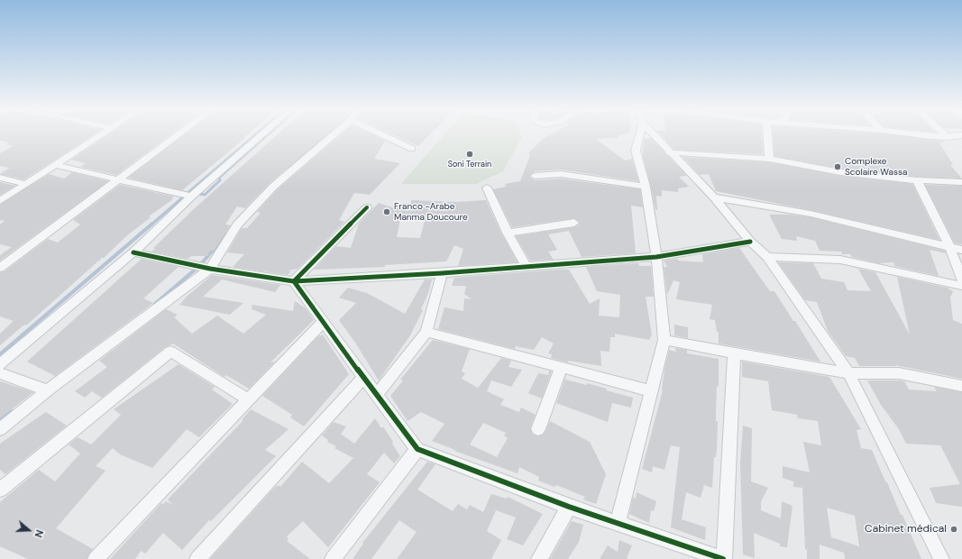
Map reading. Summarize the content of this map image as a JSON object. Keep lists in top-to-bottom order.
{
  "places": [
    "Soni Terrain",
    "Complexe Scolaire Wassa",
    "Franco -Arabe Manma Doucoure",
    "Cabinet médical"
  ],
  "north": "right"
}
